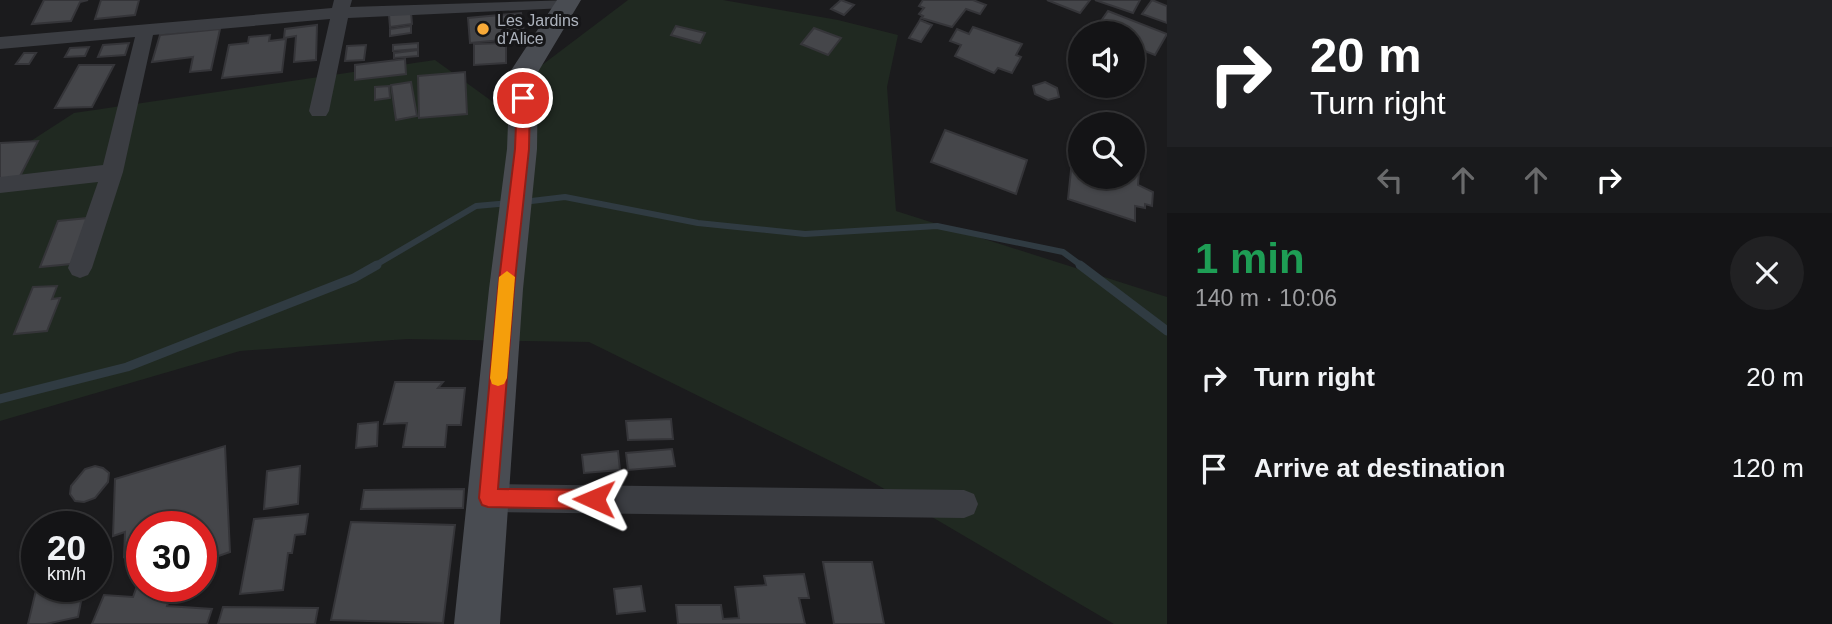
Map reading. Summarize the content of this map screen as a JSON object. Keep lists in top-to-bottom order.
{
  "places": ["Les Jardins d'Alice"],
  "page": {
    "turn": ["20 m", "Turn right"],
    "heading": ["1 min", "140 m · 10:06"],
    "list": [
      {
        "name": "Turn right",
        "value": "20 m"
      },
      {
        "name": "Arrive at destination",
        "value": "120 m"
      }
    ],
    "speed": "20 km/h",
    "limit": "30"
  }
}
